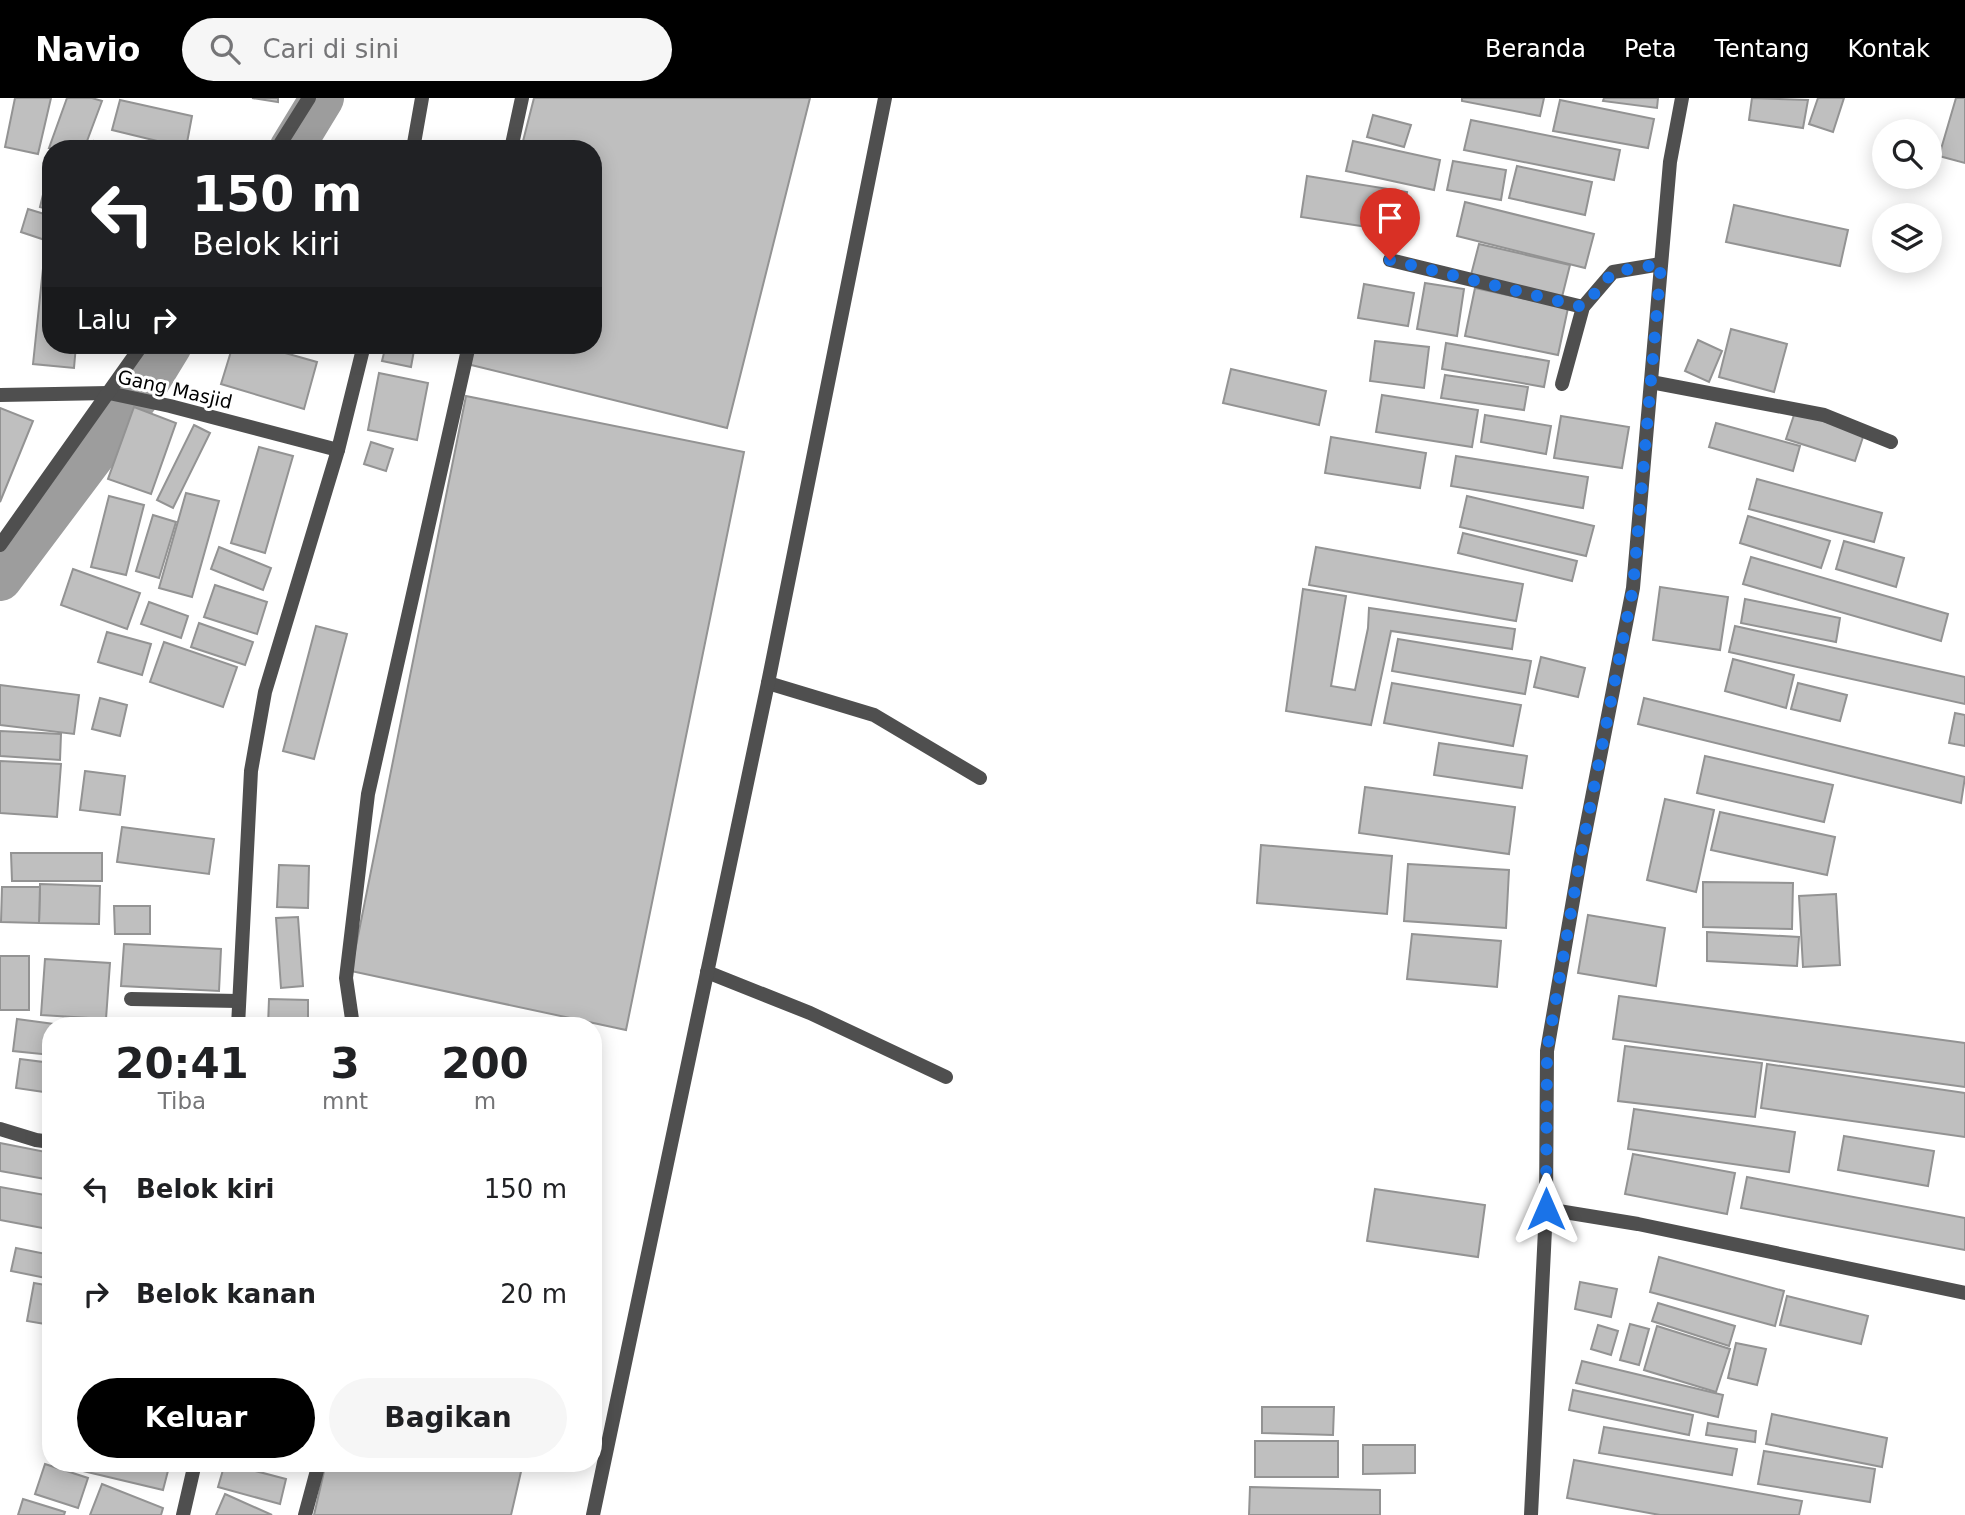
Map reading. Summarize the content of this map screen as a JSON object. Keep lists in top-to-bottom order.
{
  "streets": {
    "street": ["Gang Masjid"]
  },
  "page": {
    "header": "Navio",
    "search": "Cari di sini",
    "nav": [
      "Beranda",
      "Peta",
      "Tentang",
      "Kontak"
    ],
    "turn": ["150 m", "Belok kiri"],
    "then": "Lalu",
    "eta": [
      "20:41",
      "Tiba",
      "3",
      "mnt",
      "200",
      "m"
    ],
    "list": [
      {
        "name": "Belok kiri",
        "value": "150 m"
      },
      {
        "name": "Belok kanan",
        "value": "20 m"
      }
    ],
    "buttons": ["Keluar", "Bagikan"]
  }
}
